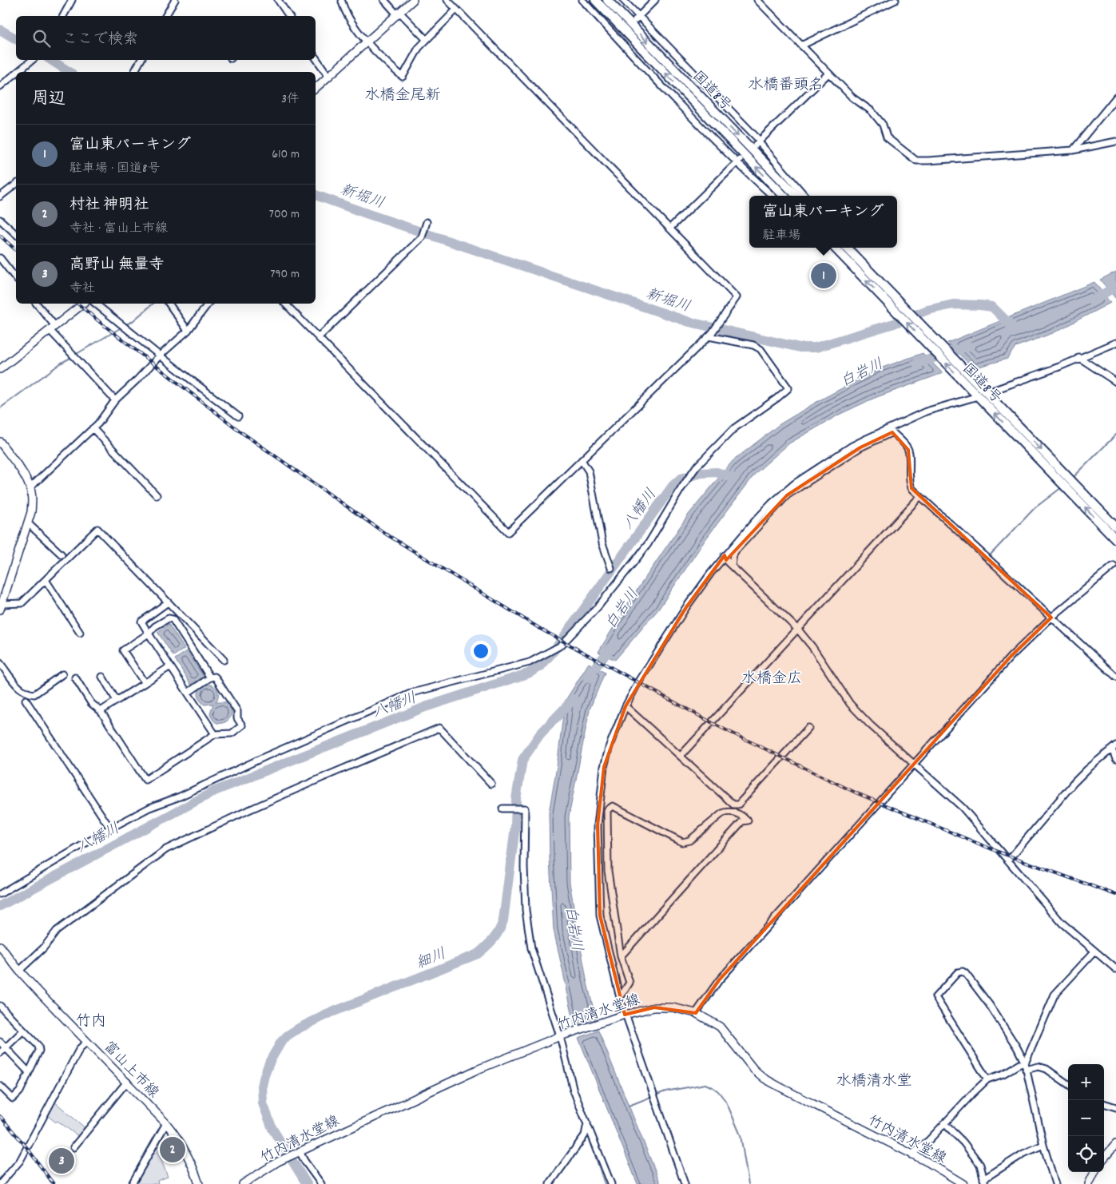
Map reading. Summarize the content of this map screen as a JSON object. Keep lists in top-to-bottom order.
{
  "streets": {
    "highway": ["国道8号"],
    "main road": ["竹内清水堂線", "富山上市線"]
  },
  "districts": [
    "水橋番頭名",
    "水橋金尾新",
    "水橋金広",
    "竹内",
    "水橋清水堂"
  ],
  "water": [
    "新堀川",
    "白岩川",
    "八幡川",
    "細川"
  ],
  "page": {
    "search": "ここで検索",
    "heading": ["周辺", "3件"],
    "list": [
      {
        "mark": "1",
        "name": "富山東パーキング",
        "note": "駐車場 · 国道8号",
        "value": "610 m"
      },
      {
        "mark": "2",
        "name": "村社 神明社",
        "note": "寺社 · 富山上市線",
        "value": "700 m"
      },
      {
        "mark": "3",
        "name": "高野山 無量寺",
        "note": "寺社",
        "value": "790 m"
      }
    ],
    "popup": ["富山東パーキング", "駐車場"],
    "pins": ["1", "2", "3"],
    "map_buttons": ["+", "−"]
  }
}
